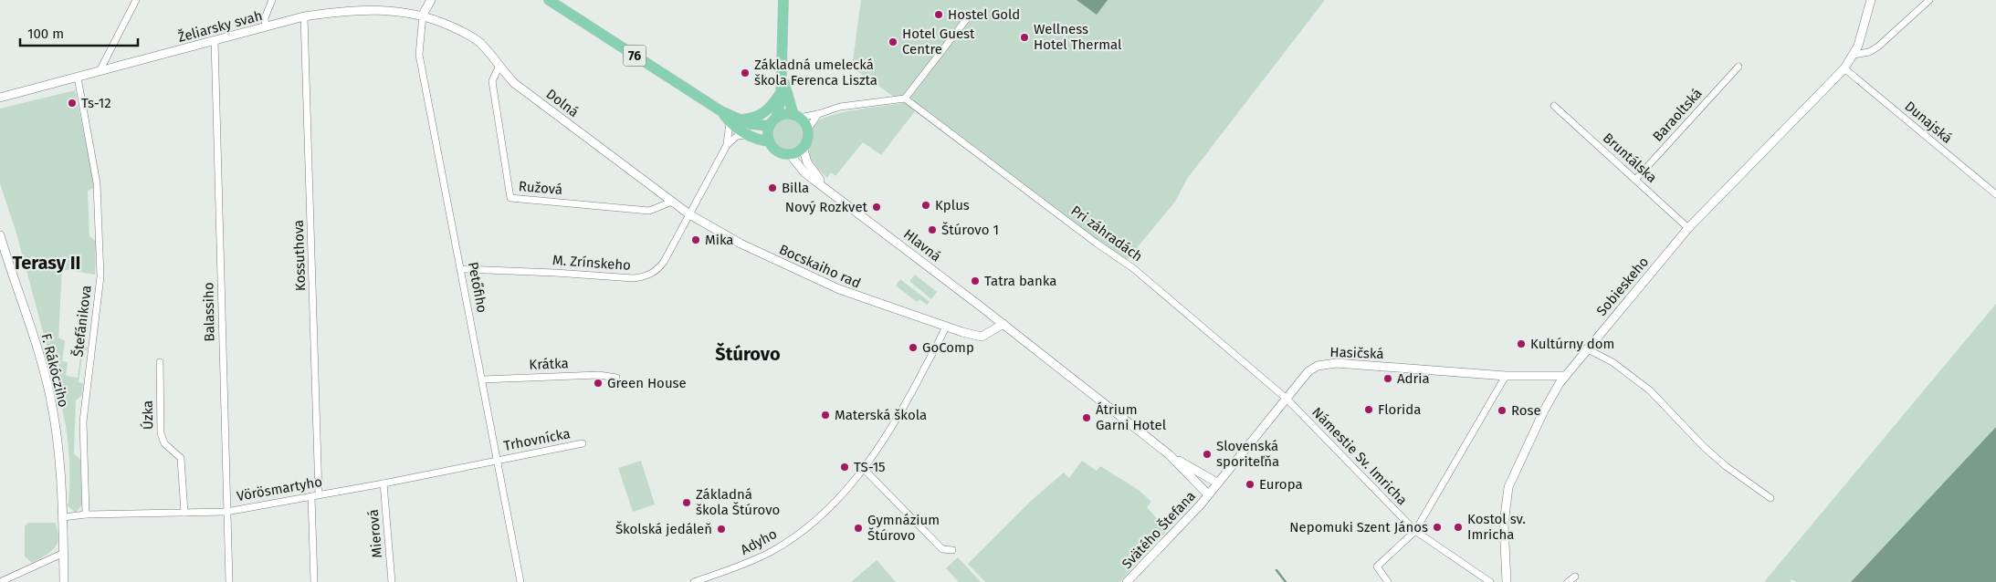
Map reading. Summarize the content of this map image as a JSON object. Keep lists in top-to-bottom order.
{
  "streets": {
    "main road": ["76"],
    "street": [
      "Želiarsky svah",
      "Dolná",
      "Baraoltská",
      "Dunajská",
      "Bruntálska",
      "Ružová",
      "Pri záhradách",
      "Hlavná",
      "Kossuthova",
      "M. Zrínskeho",
      "Bocskaiho rad",
      "Sobieskeho",
      "Petőfiho",
      "Balassiho",
      "Štefánikova",
      "Hasičská",
      "Krátka",
      "F. Rákócziho",
      "Úzka",
      "Trhovnícka",
      "Námestie Sv. Imricha",
      "Vörösmartyho",
      "Svätého Štefana",
      "Mierová",
      "Adyho"
    ]
  },
  "crossings": [
    ["Želiarsky svah", "Dolná"],
    ["Želiarsky svah", "Kossuthova"],
    ["Želiarsky svah", "Petőfiho"],
    ["Želiarsky svah", "Balassiho"],
    ["Želiarsky svah", "Štefánikova"],
    ["76", "Hlavná"],
    ["Dolná", "Ružová"],
    ["Dolná", "M. Zrínskeho"],
    ["Dolná", "Bocskaiho rad"],
    ["Dolná", "Petőfiho"],
    ["Baraoltská", "Bruntálska"],
    ["Dunajská", "Sobieskeho"],
    ["Bruntálska", "Sobieskeho"],
    ["Pri záhradách", "Hasičská"],
    ["Pri záhradách", "Námestie Sv. Imricha"],
    ["Hlavná", "Hasičská"],
    ["Hlavná", "Svätého Štefana"],
    ["Kossuthova", "Vörösmartyho"],
    ["M. Zrínskeho", "Bocskaiho rad"],
    ["M. Zrínskeho", "Petőfiho"],
    ["Bocskaiho rad", "Adyho"],
    ["Sobieskeho", "Hasičská"],
    ["Petőfiho", "Krátka"],
    ["Petőfiho", "Trhovnícka"],
    ["Petőfiho", "Vörösmartyho"],
    ["Balassiho", "Vörösmartyho"],
    ["Štefánikova", "Vörösmartyho"],
    ["Hasičská", "Námestie Sv. Imricha"],
    ["Hasičská", "Svätého Štefana"],
    ["F. Rákócziho", "Vörösmartyho"],
    ["Úzka", "Vörösmartyho"],
    ["Trhovnícka", "Vörösmartyho"],
    ["Vörösmartyho", "Mierová"]
  ],
  "districts": ["Terasy II", "Štúrovo"],
  "places": [
    "Hostel Gold",
    "Wellness Hotel Thermal",
    "Hotel Guest Centre",
    "Základná umelecká škola Ferenca Liszta",
    "Ts-12",
    "Billa",
    "Kplus",
    "Nový Rozkvet",
    "Štúrovo 1",
    "Mika",
    "Tatra banka",
    "Kultúrny dom",
    "GoComp",
    "Adria",
    "Green House",
    "Florida",
    "Rose",
    "Materská škola",
    "Átrium Garni Hotel",
    "Slovenská sporiteľňa",
    "TS-15",
    "Europa",
    "Základná škola Štúrovo",
    "Nepomuki Szent János",
    "Kostol sv. Imricha",
    "Gymnázium Štúrovo",
    "Školská jedáleň"
  ],
  "scale_bar": "100 m"
}
